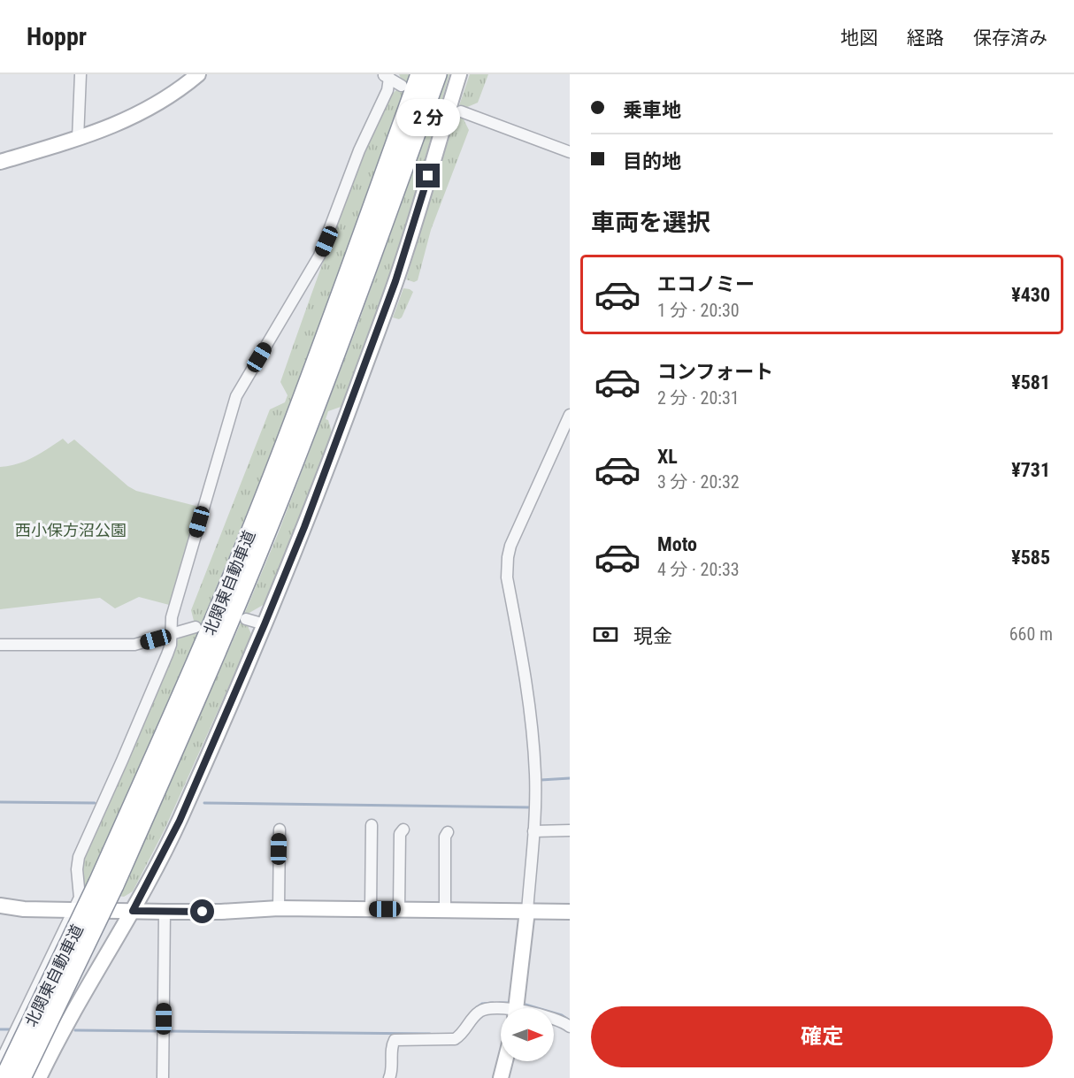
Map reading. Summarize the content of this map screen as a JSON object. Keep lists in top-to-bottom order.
{
  "streets": {
    "highway": ["北関東自動車道"]
  },
  "parks": ["西小保方沼公園"],
  "north": "right",
  "page": {
    "header": "Hoppr",
    "nav": ["地図", "経路", "保存済み"],
    "banner": ["乗車地", "目的地"],
    "bubble": "2 分",
    "heading": "車両を選択",
    "list": [
      {
        "name": "エコノミー",
        "note": "1 分 · 20:30",
        "value": "¥430"
      },
      {
        "name": "コンフォート",
        "note": "2 分 · 20:31",
        "value": "¥581"
      },
      {
        "name": "XL",
        "note": "3 分 · 20:32",
        "value": "¥731"
      },
      {
        "name": "Moto",
        "note": "4 分 · 20:33",
        "value": "¥585"
      }
    ],
    "pay": ["現金", "660 m"],
    "buttons": "確定"
  }
}
